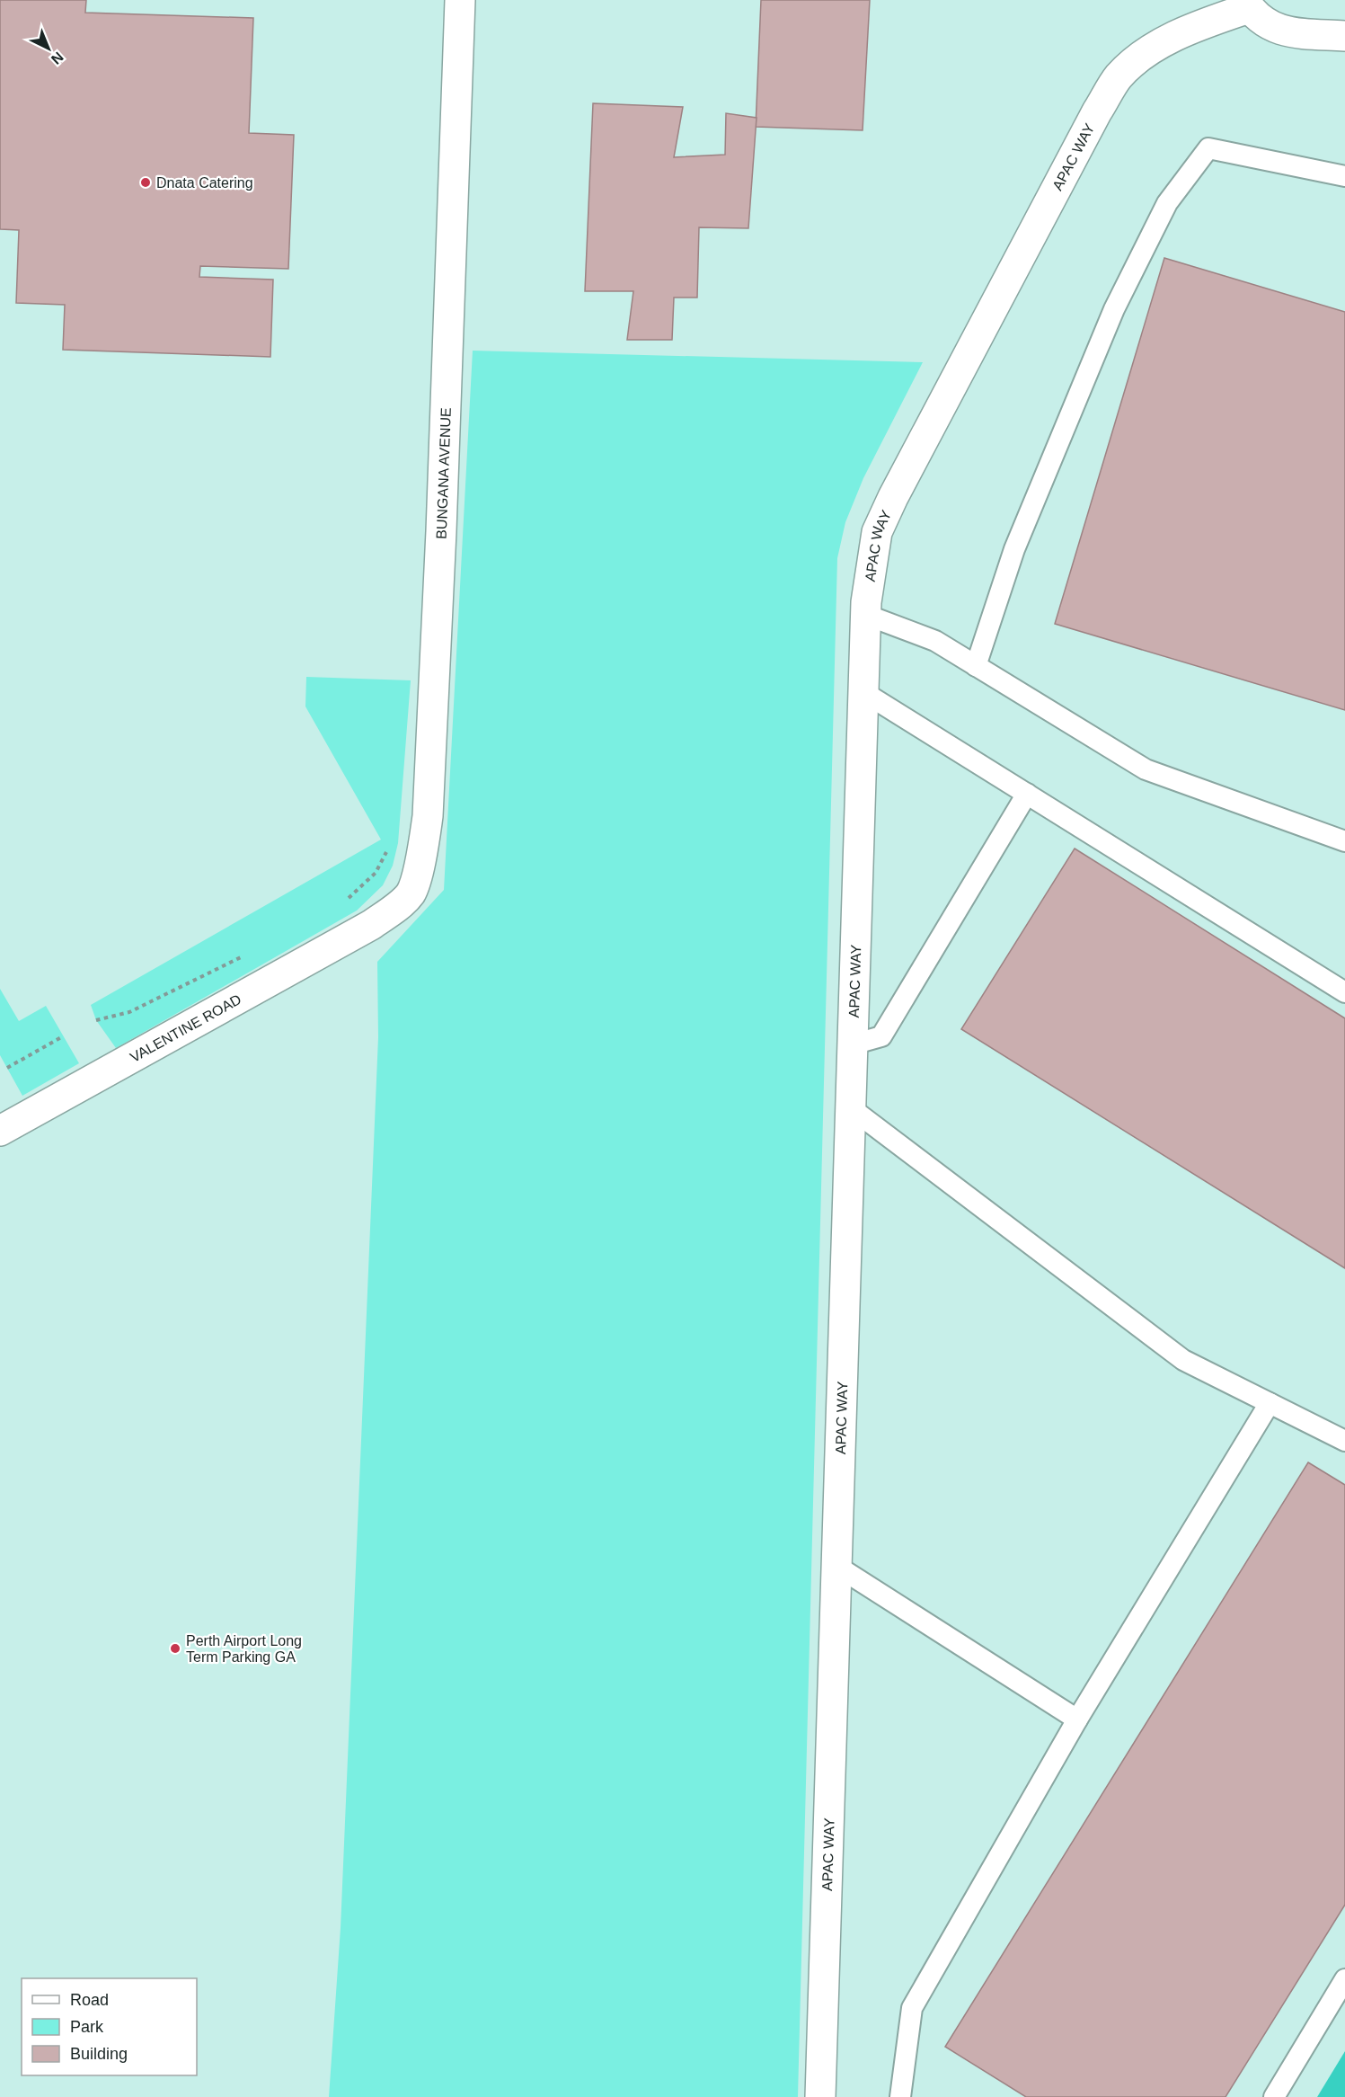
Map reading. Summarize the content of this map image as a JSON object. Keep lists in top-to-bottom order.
{
  "streets": {
    "street": ["APAC WAY", "BUNGANA AVENUE", "VALENTINE ROAD"]
  },
  "crossings": [
    ["BUNGANA AVENUE", "VALENTINE ROAD"]
  ],
  "places": ["Dnata Catering", "Perth Airport Long Term Parking GA"],
  "legend": ["Road", "Park", "Building"],
  "north": "bottom right"
}
